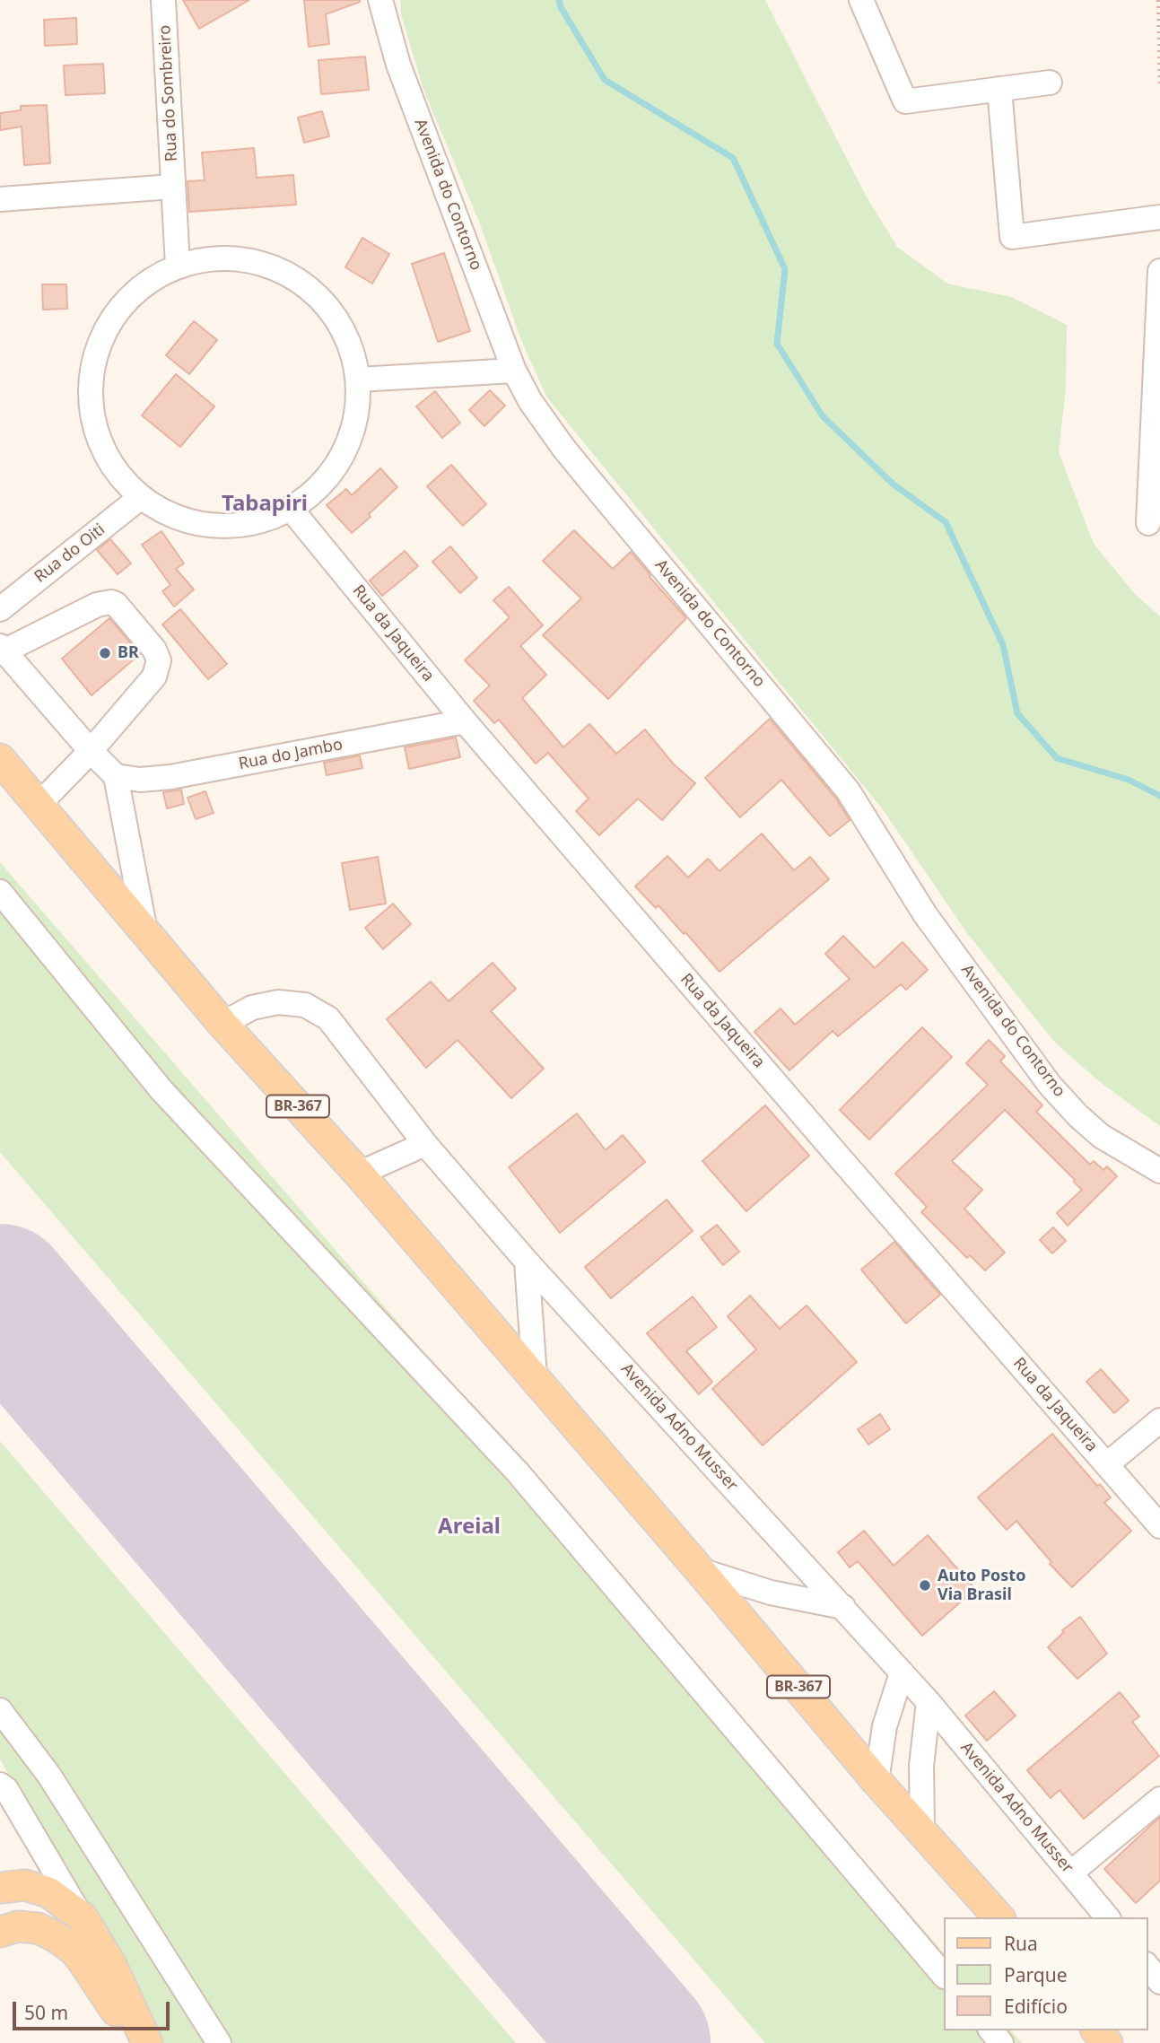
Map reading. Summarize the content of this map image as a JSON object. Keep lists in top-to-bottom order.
{
  "streets": {
    "main road": ["BR-367"],
    "street": [
      "Rua do Sombreiro",
      "Avenida do Contorno",
      "Rua do Oiti",
      "Rua da Jaqueira",
      "Rua do Jambo",
      "Avenida Adno Musser"
    ]
  },
  "crossings": [
    ["Rua da Jaqueira", "Rua do Jambo"],
    ["BR-367", "Avenida Adno Musser"]
  ],
  "districts": ["Tabapiri", "Areial"],
  "places": ["BR", "Auto Posto Via Brasil"],
  "legend": ["Rua", "Parque", "Edifício"],
  "scale_bar": "50 m"
}
